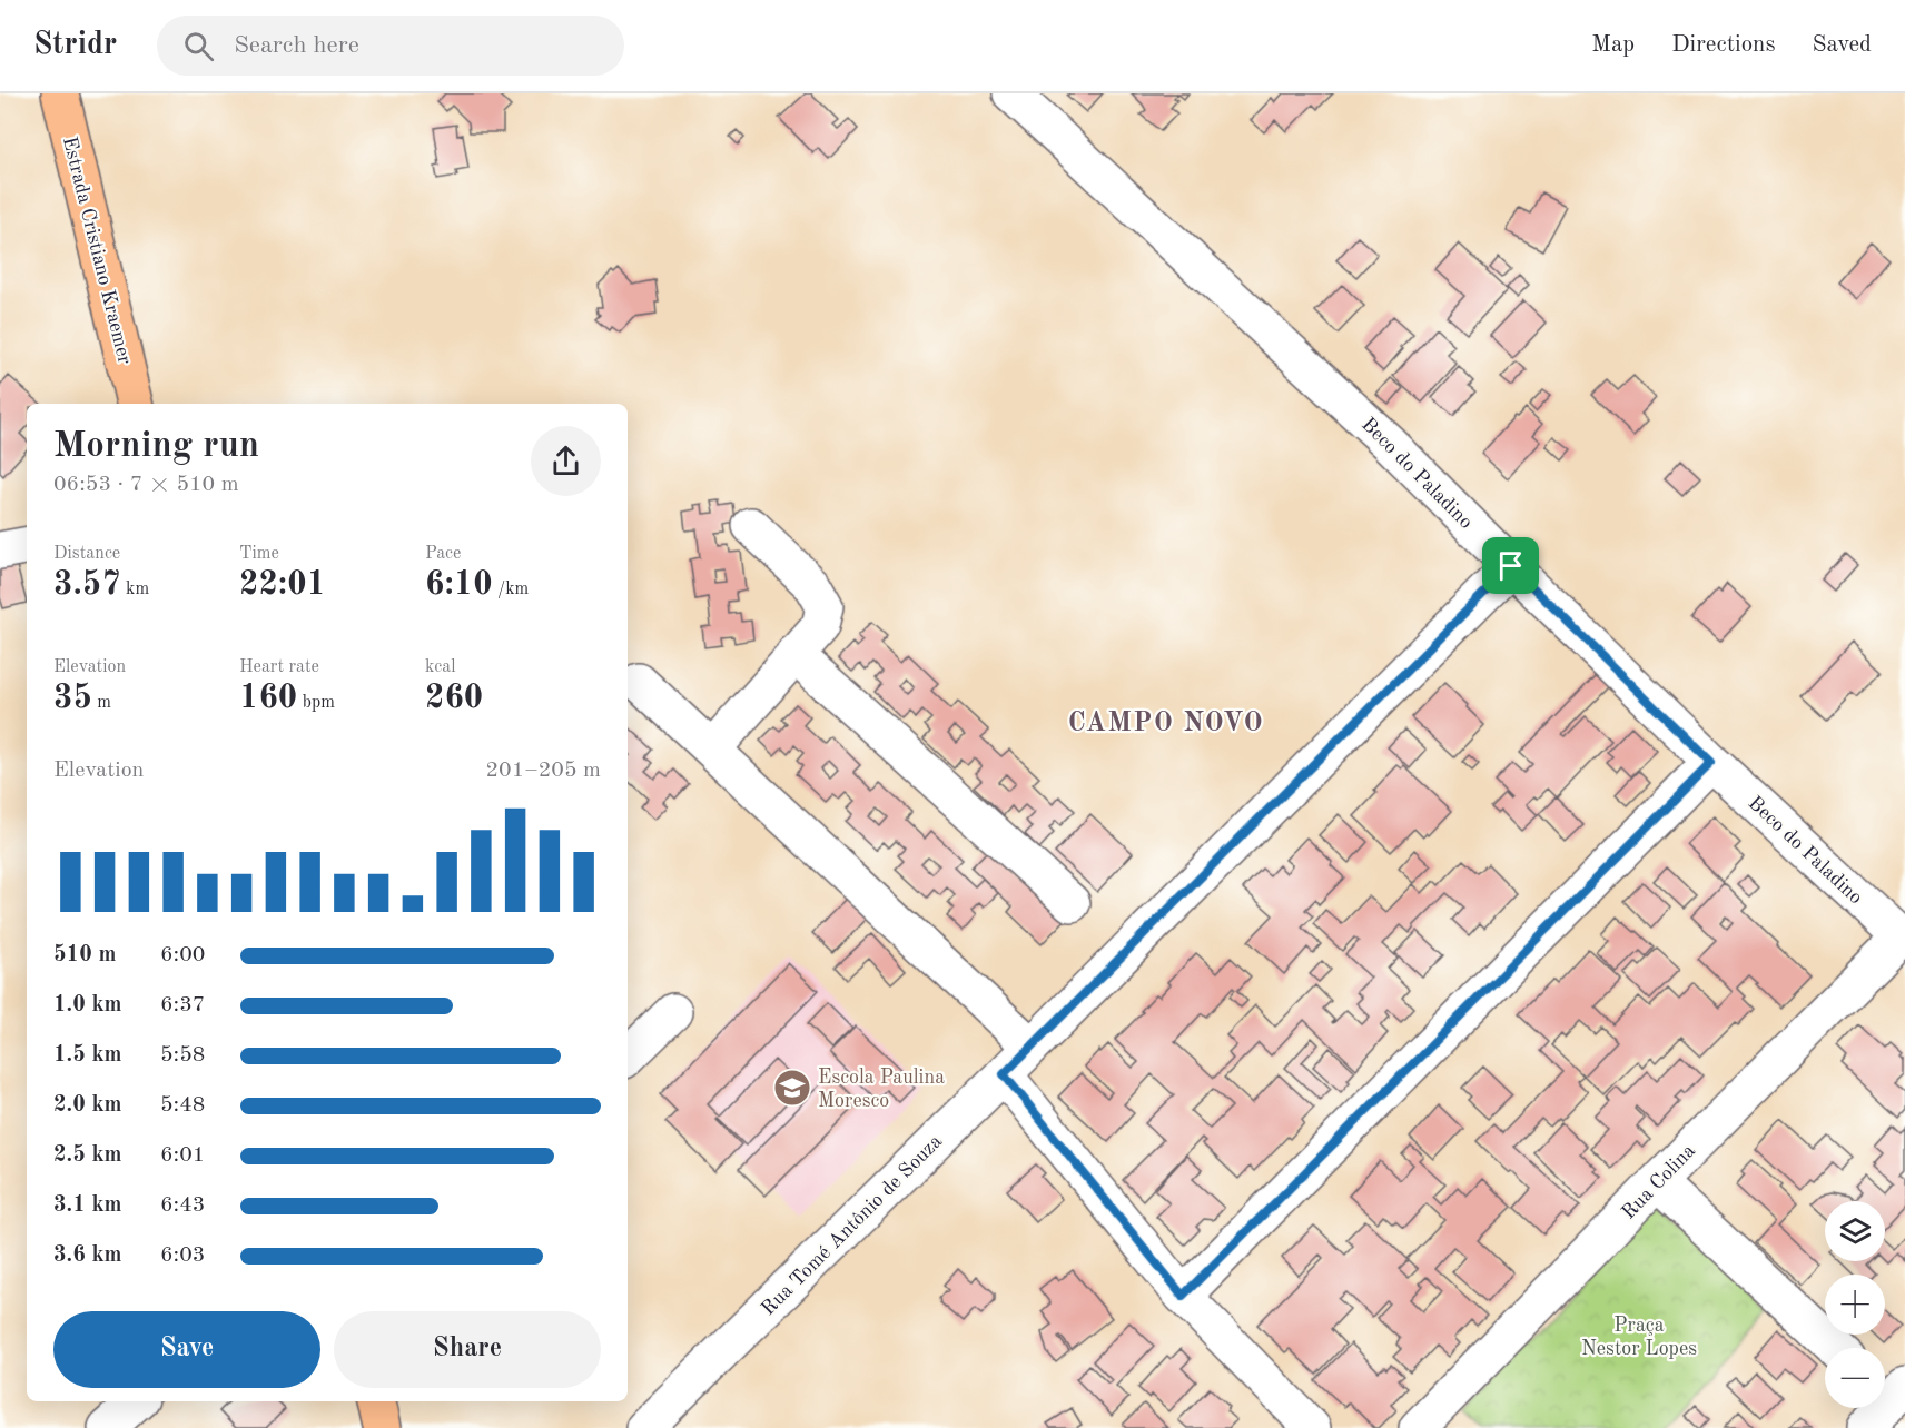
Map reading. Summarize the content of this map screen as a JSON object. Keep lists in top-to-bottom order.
{
  "streets": {
    "main road": ["Estrada Cristiano Kraemer"],
    "street": ["Beco do Paladino", "Rua Colina", "Rua Tomé Antônio de Souza"]
  },
  "crossings": [
    ["Beco do Paladino", "Rua Colina"],
    ["Beco do Paladino", "Rua Tomé Antônio de Souza"]
  ],
  "districts": ["CAMPO NOVO"],
  "parks": ["Praça Nestor Lopes"],
  "places": {
    "school or university": ["Escola Paulina Moresco"]
  },
  "page": {
    "header": "Stridr",
    "search": "Search here",
    "nav": ["Map", "Directions", "Saved"],
    "heading": ["Morning run", "06:53 · 7 × 510 m"],
    "stats": [
      ["Distance", "3.57 km"],
      ["Time", "22:01"],
      ["Pace", "6:10 /km"],
      ["Elevation", "35 m"],
      ["Heart rate", "160 bpm"],
      ["kcal", "260"]
    ],
    "chart": ["Elevation", "201–205 m"],
    "list": [
      {
        "name": "510 m",
        "note": "6:00"
      },
      {
        "name": "1.0 km",
        "note": "6:37"
      },
      {
        "name": "1.5 km",
        "note": "5:58"
      },
      {
        "name": "2.0 km",
        "note": "5:48"
      },
      {
        "name": "2.5 km",
        "note": "6:01"
      },
      {
        "name": "3.1 km",
        "note": "6:43"
      },
      {
        "name": "3.6 km",
        "note": "6:03"
      }
    ],
    "map_buttons": ["+", "−"],
    "buttons": ["Save", "Share"]
  }
}
